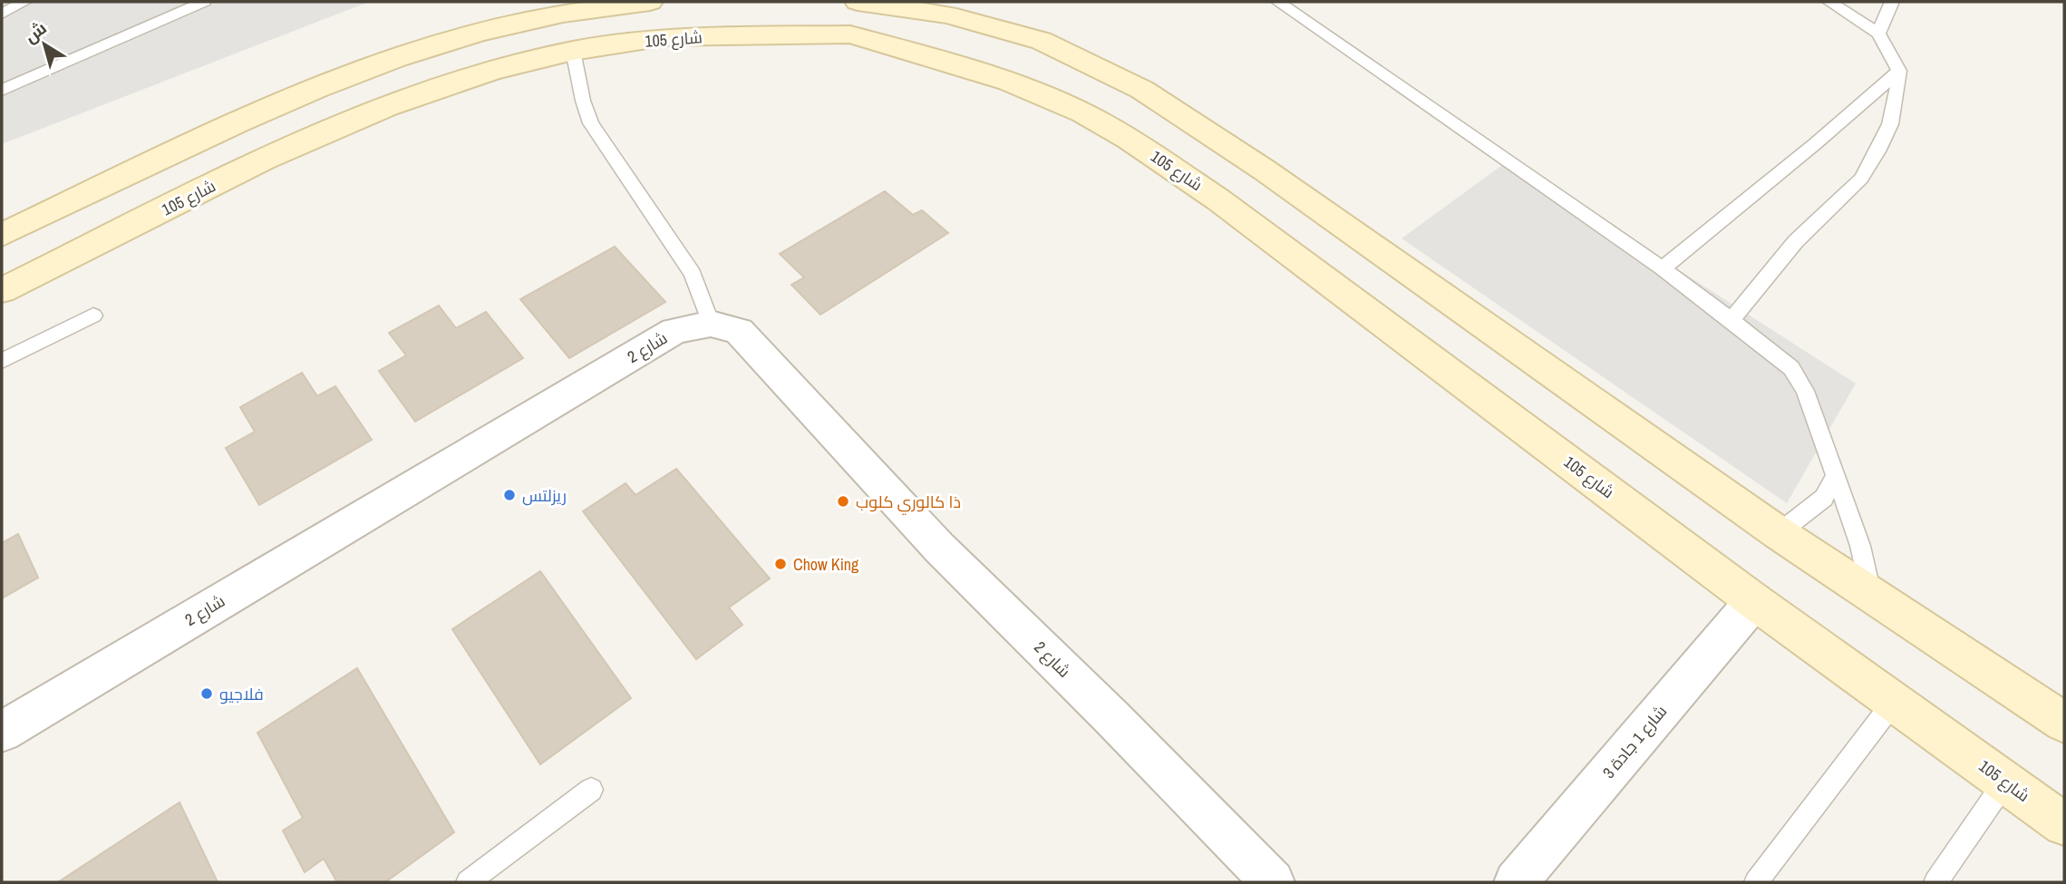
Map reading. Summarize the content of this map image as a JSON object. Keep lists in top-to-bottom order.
{
  "streets": {
    "street": ["شارع 105", "شارع 2", "شارع 1 جادة 3"]
  },
  "crossings": [
    ["شارع 105", "شارع 1 جادة 3"]
  ],
  "places": [
    "ريزلتس",
    "ذا كالوري كلوب",
    "Chow King",
    "فلاجيو"
  ],
  "north": "top left"
}
